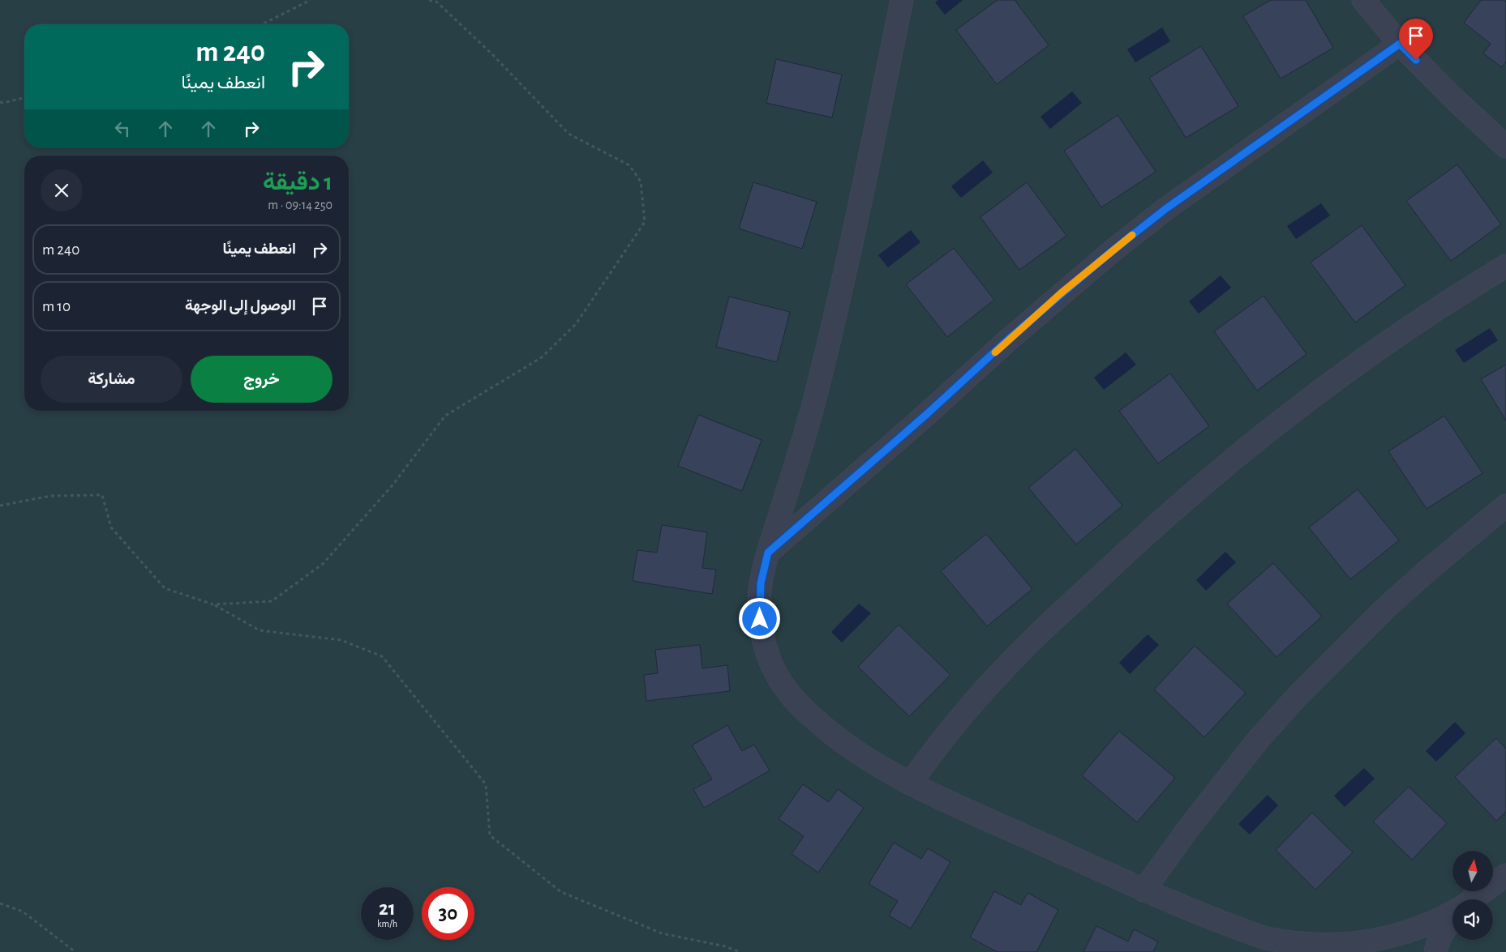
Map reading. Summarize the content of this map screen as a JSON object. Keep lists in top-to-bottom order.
{
  "north": "top",
  "page": {
    "turn": ["240 m", "انعطف يمينًا"],
    "heading": ["1 دقيقة", "250 m · 09:14"],
    "list": [
      {
        "name": "انعطف يمينًا",
        "value": "240 m"
      },
      {
        "name": "الوصول إلى الوجهة",
        "value": "10 m"
      }
    ],
    "buttons": ["خروج", "مشاركة"],
    "speed": "21 km/h",
    "limit": "30"
  }
}
